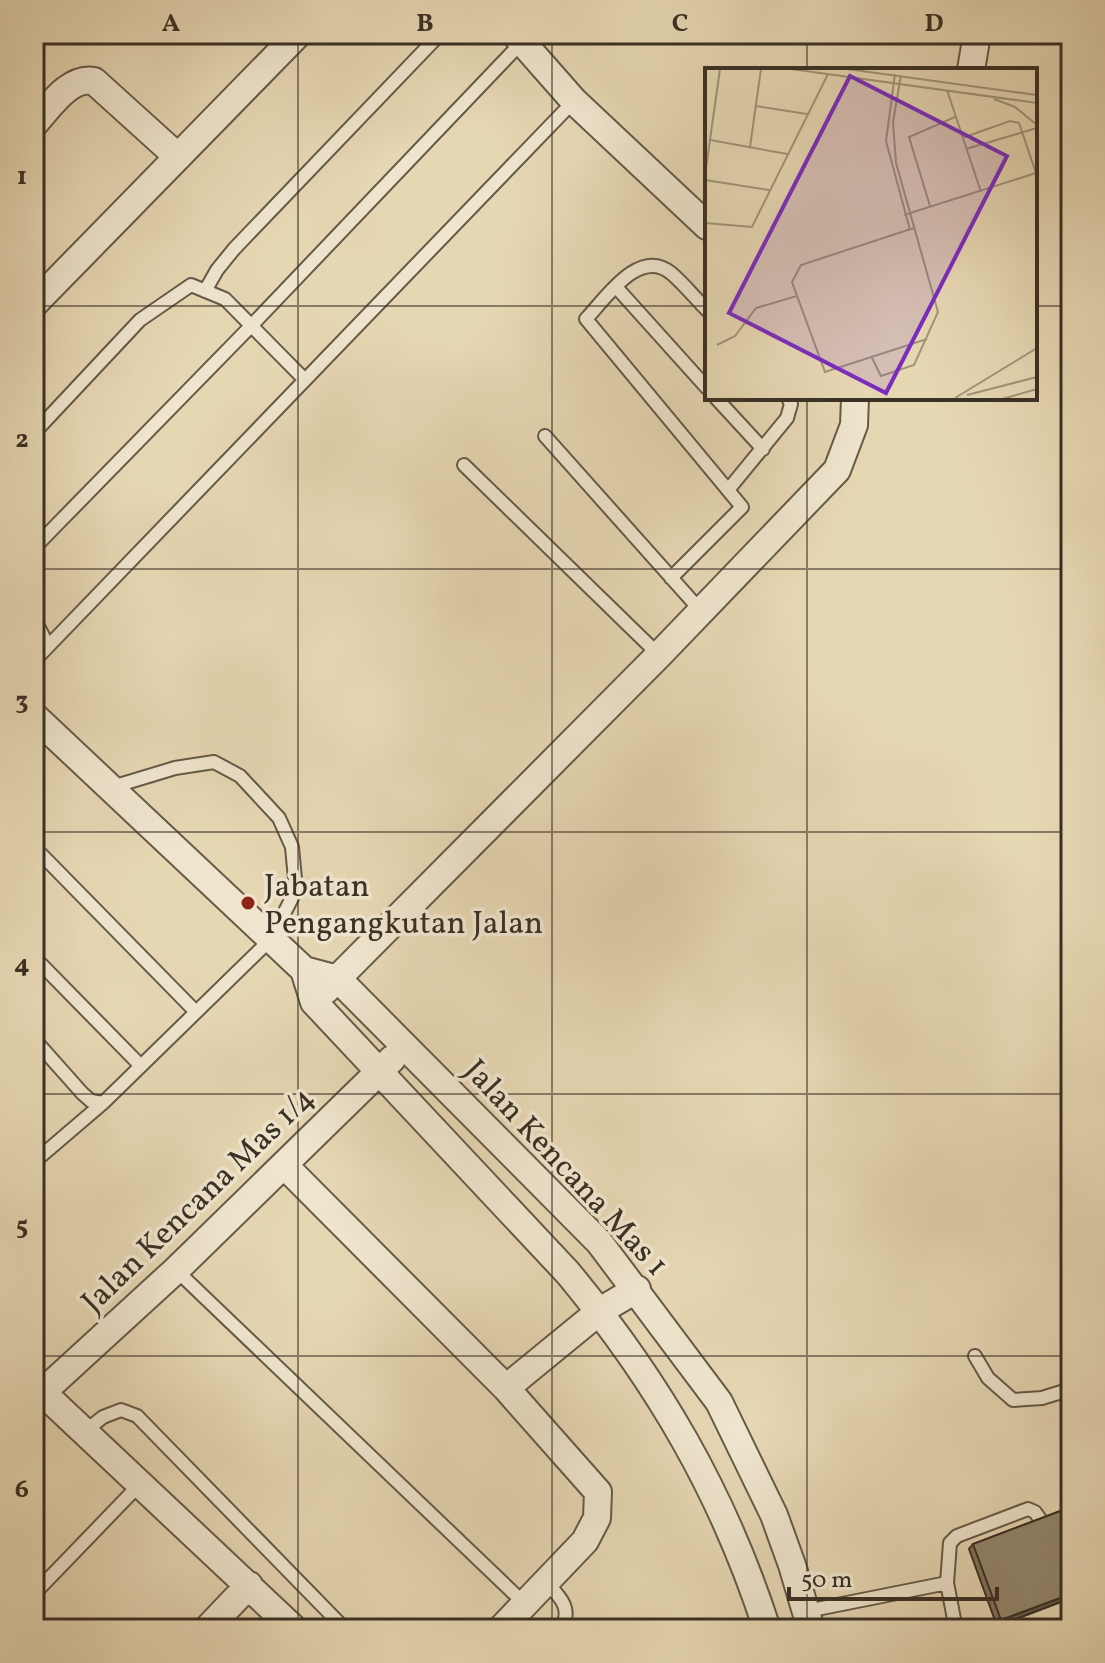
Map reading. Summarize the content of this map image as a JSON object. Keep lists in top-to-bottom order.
{
  "streets": {
    "street": ["Jalan Kencana Mas 1", "Jalan Kencana Mas 1/4"]
  },
  "crossings": [
    ["Jalan Kencana Mas 1", "Jalan Kencana Mas 1/4"]
  ],
  "places": ["Jabatan Pengangkutan Jalan"],
  "scale_bar": "50 m",
  "grid": {
    "columns": [
      "A",
      "B",
      "C",
      "D"
    ],
    "rows": [
      "1",
      "2",
      "3",
      "4",
      "5",
      "6"
    ]
  }
}
